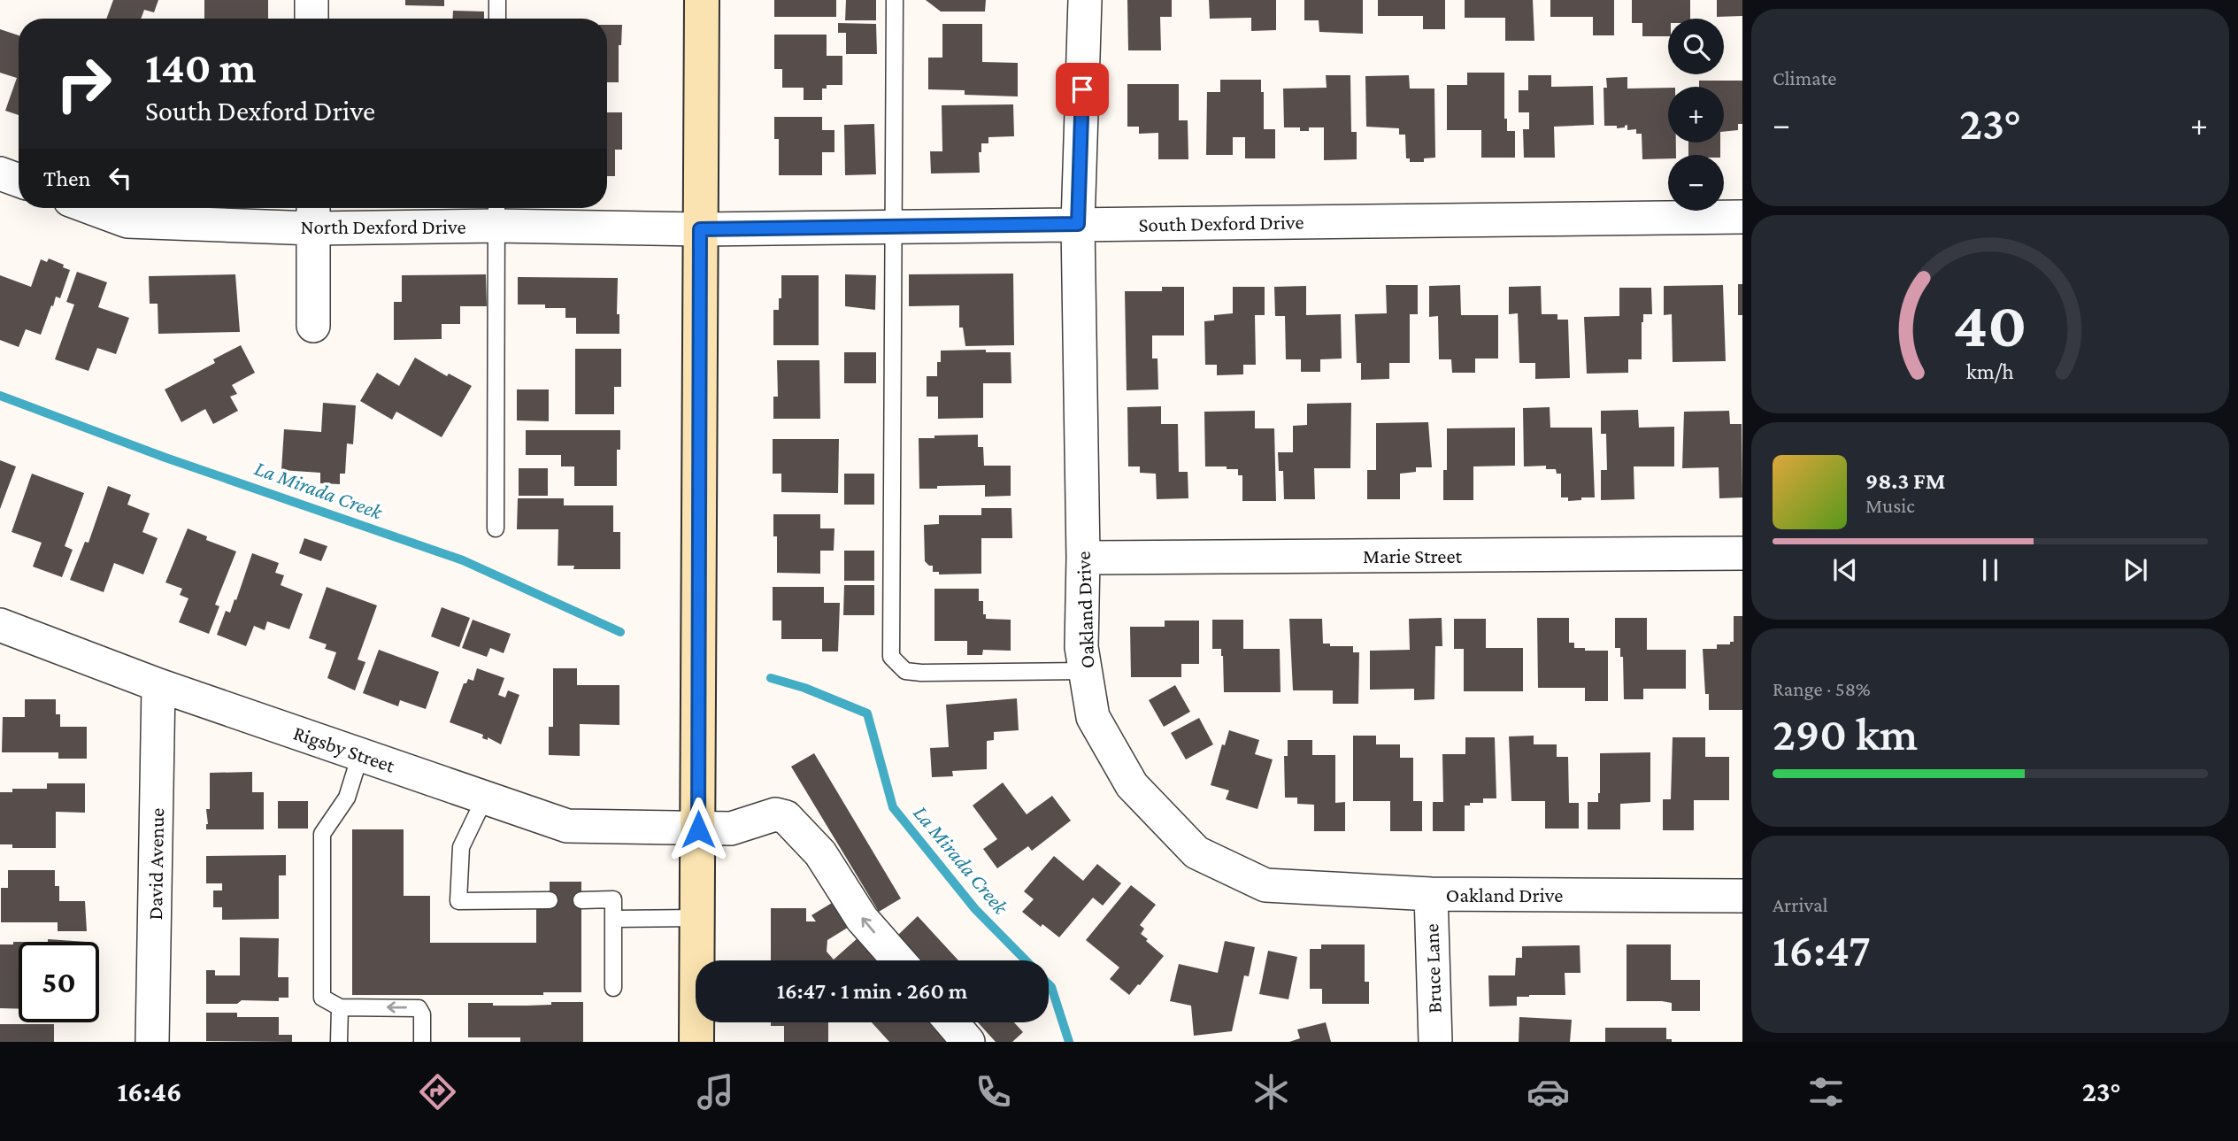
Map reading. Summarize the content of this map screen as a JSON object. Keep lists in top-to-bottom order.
{
  "streets": {
    "street": [
      "South Dexford Drive",
      "North Dexford Drive",
      "Marie Street",
      "Oakland Drive",
      "Rigsby Street",
      "David Avenue",
      "Bruce Lane"
    ]
  },
  "crossings": [
    ["South Dexford Drive", "North Dexford Drive"],
    ["South Dexford Drive", "Oakland Drive"],
    ["Marie Street", "Oakland Drive"],
    ["Oakland Drive", "Bruce Lane"],
    ["Rigsby Street", "David Avenue"]
  ],
  "water": ["La Mirada Creek"],
  "page": {
    "tile": [
      "Climate",
      ["Range · 58%", "290 km"],
      ["Arrival", "16:47"]
    ],
    "map_buttons": ["+", "−"],
    "turn": ["140 m", "South Dexford Drive"],
    "heat": ["−", "23°", "+"],
    "then": "Then",
    "song": ["98.3 FM", "Music"],
    "limit": "50",
    "trip": "16:47 · 1 min · 260 m",
    "tabs": ["16:46", "23°"],
    "gauge": ["40", "km/h"]
  }
}
